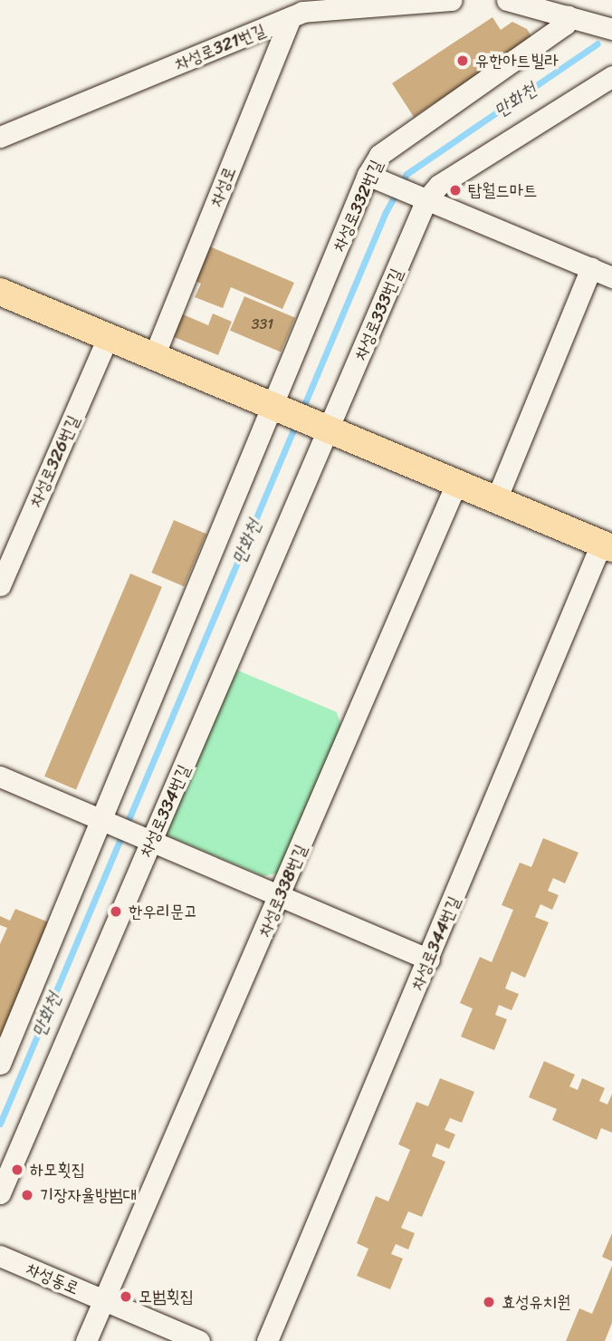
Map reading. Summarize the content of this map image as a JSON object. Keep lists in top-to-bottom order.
{
  "streets": {
    "street": [
      "차성로321번길",
      "차성로",
      "차성로332번길",
      "차성로333번길",
      "차성로326번길",
      "차성로334번길",
      "차성로338번길",
      "차성로344번길",
      "차성동로"
    ]
  },
  "crossings": [
    ["차성로321번길", "차성로"],
    ["차성로333번길", "차성로334번길"],
    ["차성로338번길", "차성동로"]
  ],
  "water": ["만화천"],
  "places": [
    "유한아트빌라",
    "탑월드마트",
    "한우리문고",
    "하모횟집",
    "기장자율방범대",
    "모범횟집",
    "효성유치원"
  ],
  "house_numbers": ["331"]
}
